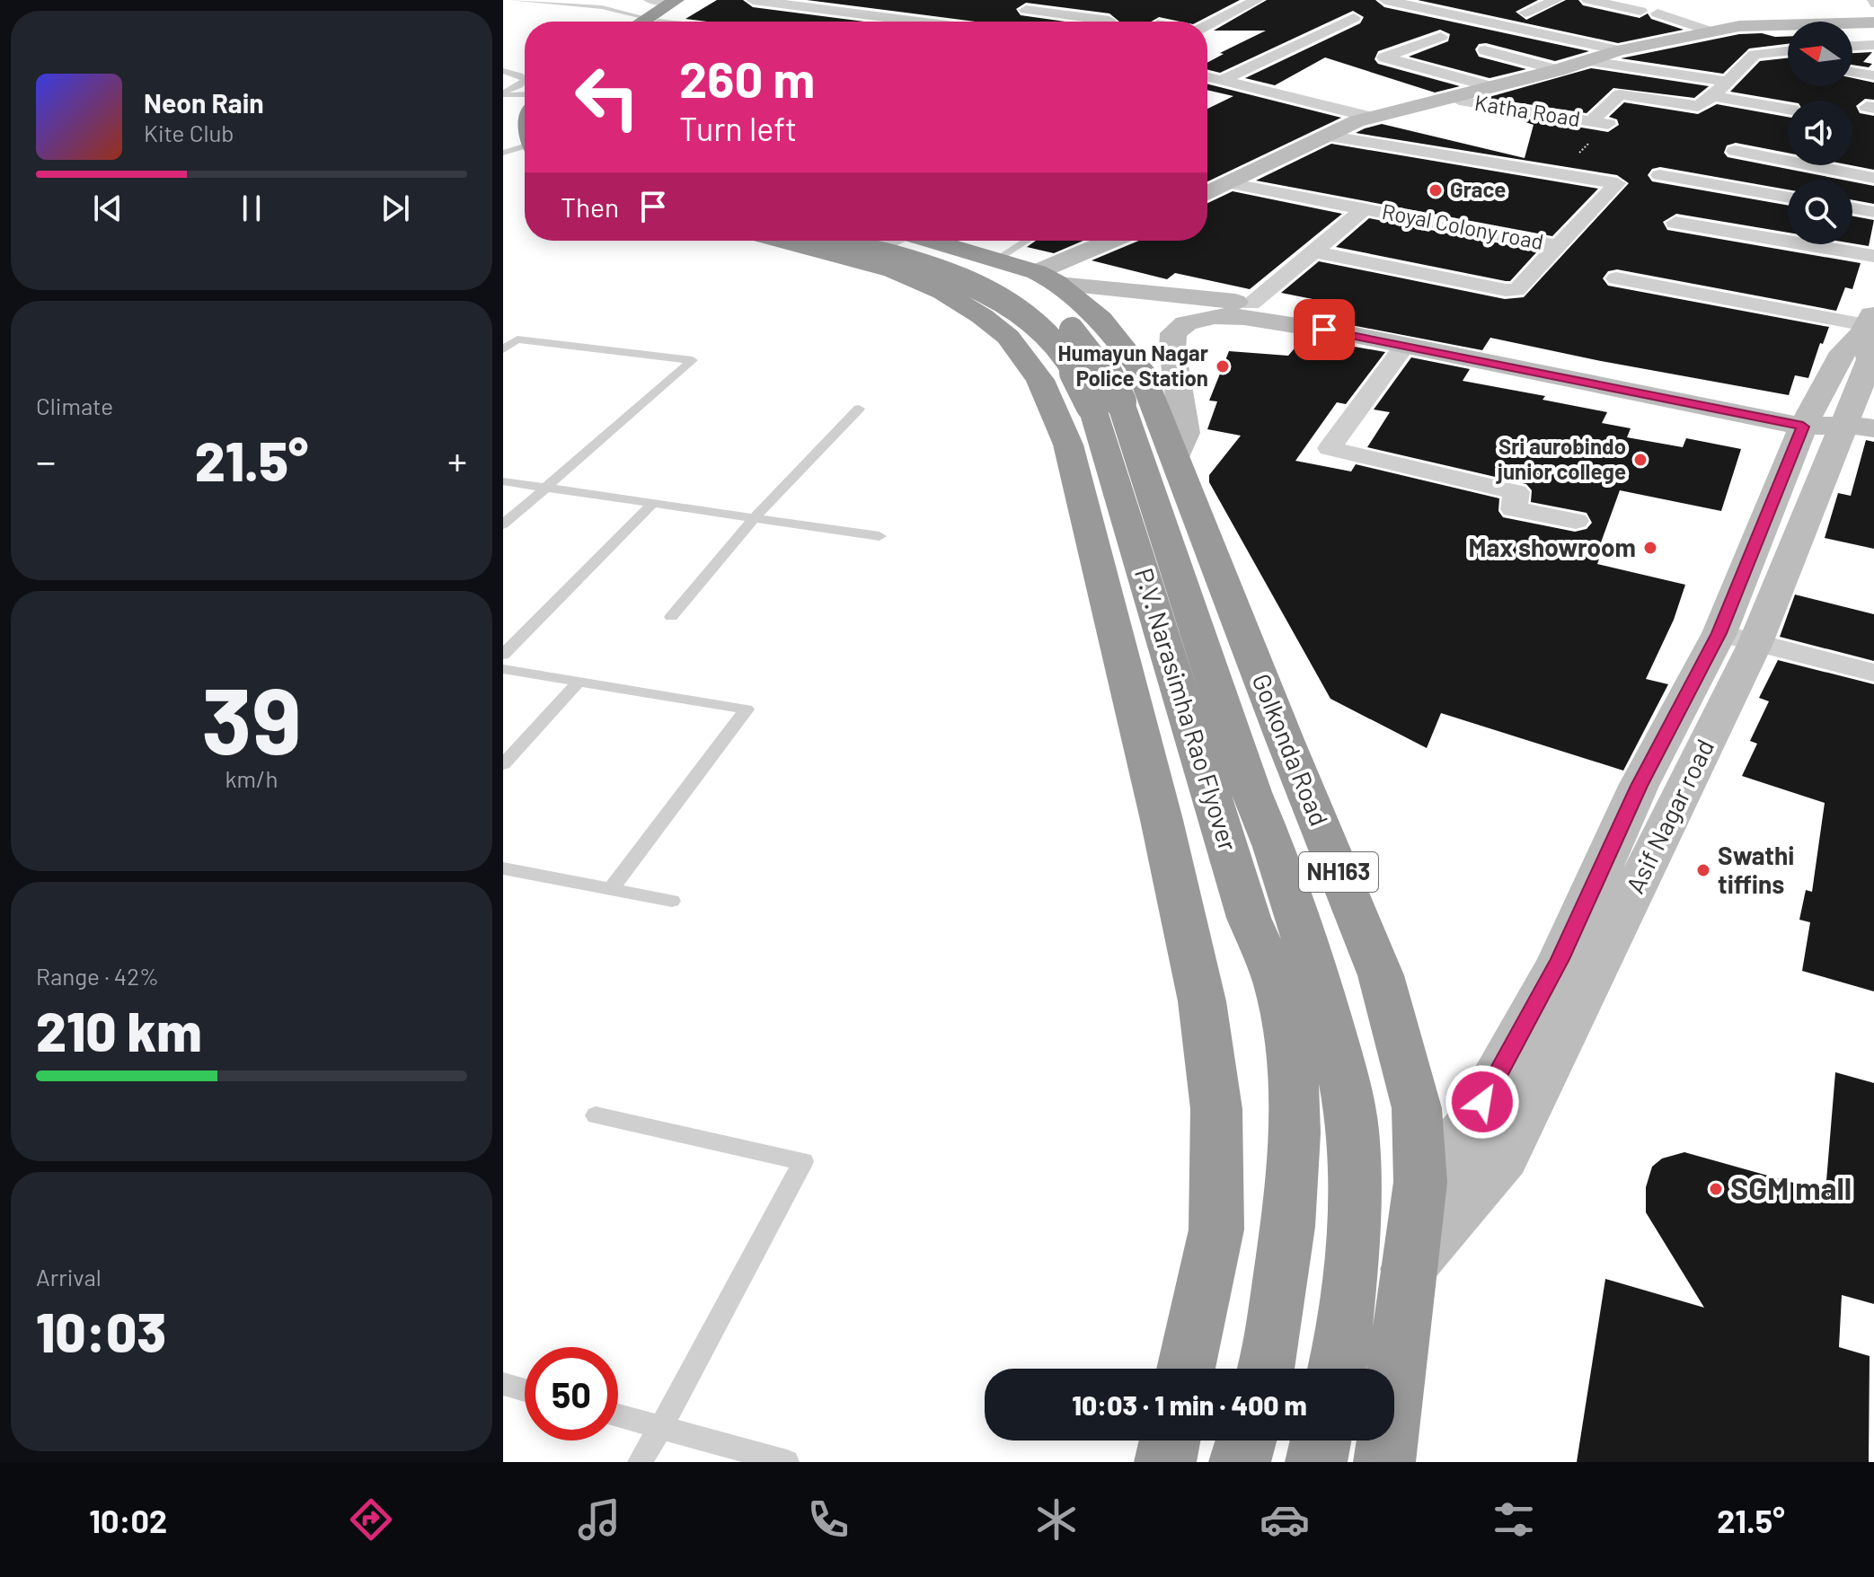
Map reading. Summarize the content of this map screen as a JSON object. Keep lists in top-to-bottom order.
{
  "streets": {
    "highway": ["P.V. Narasimha Rao Flyover", "Golkonda Road", "NH163"],
    "street": ["Katha Road", "Royal Colony road", "Asif Nagar road"]
  },
  "crossings": [
    ["Golkonda Road", "Asif Nagar road"]
  ],
  "places": [
    "Grace",
    "Humayun Nagar Police Station",
    "Sri aurobindo junior college",
    "Max showroom",
    "Swathi tiffins",
    "SGM mall"
  ],
  "north": "left",
  "page": {
    "turn": ["260 m", "Turn left"],
    "song": ["Neon Rain", "Kite Club"],
    "then": "Then",
    "tile": [
      "Climate",
      ["39", "km/h"],
      ["Range · 42%", "210 km"],
      ["Arrival", "10:03"]
    ],
    "heat": ["−", "21.5°", "+"],
    "limit": "50",
    "trip": "10:03 · 1 min · 400 m",
    "tabs": ["10:02", "21.5°"]
  }
}
